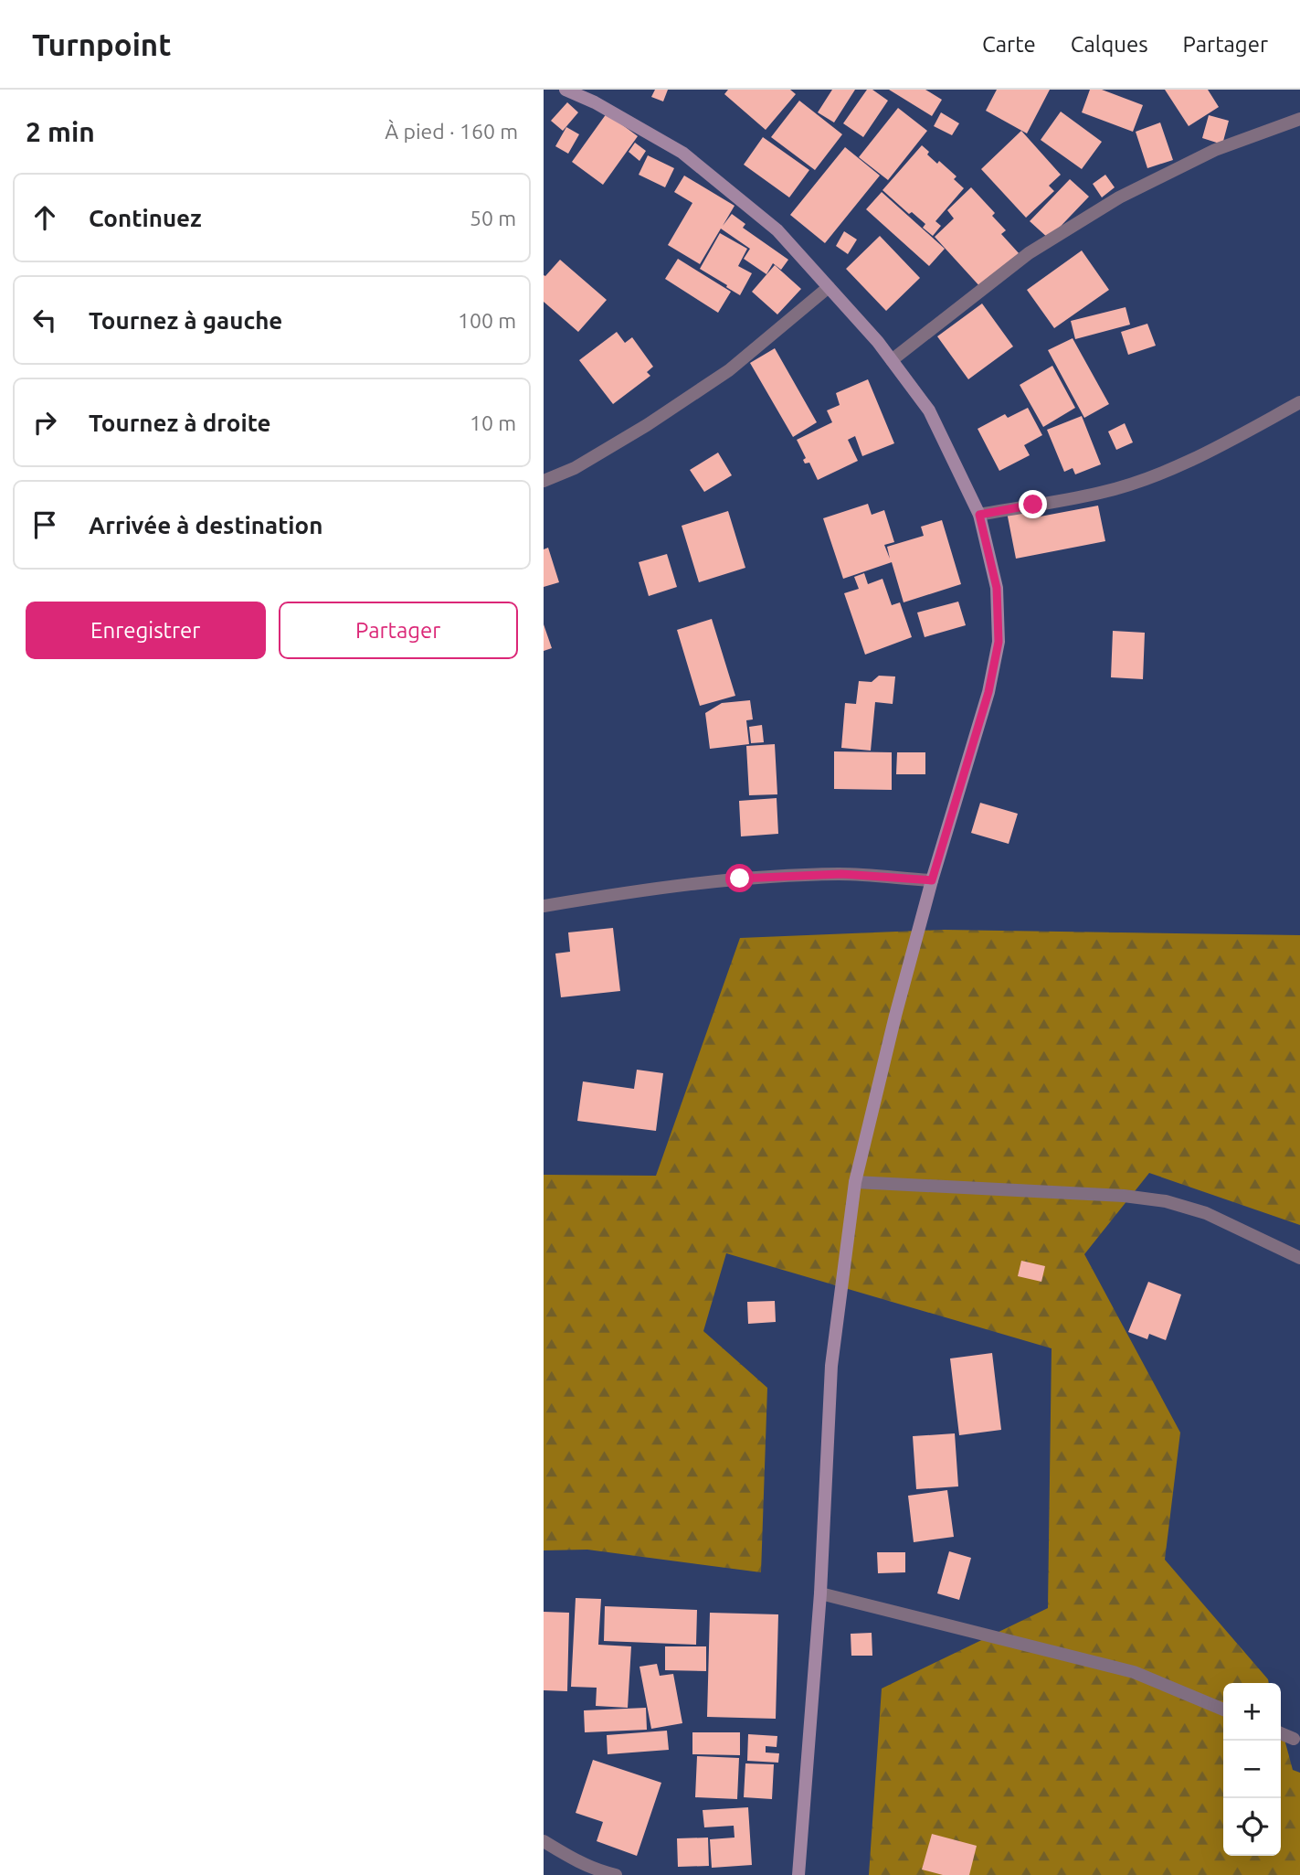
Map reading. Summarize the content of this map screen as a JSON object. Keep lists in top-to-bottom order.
{
  "page": {
    "header": "Turnpoint",
    "nav": ["Carte", "Calques", "Partager"],
    "heading": ["2 min", "À pied · 160 m"],
    "list": [
      ["Continuez", "50 m"],
      ["Tournez à gauche", "100 m"],
      ["Tournez à droite", "10 m"],
      "Arrivée à destination"
    ],
    "buttons": ["Enregistrer", "Partager"],
    "map_buttons": ["+", "−"]
  }
}
